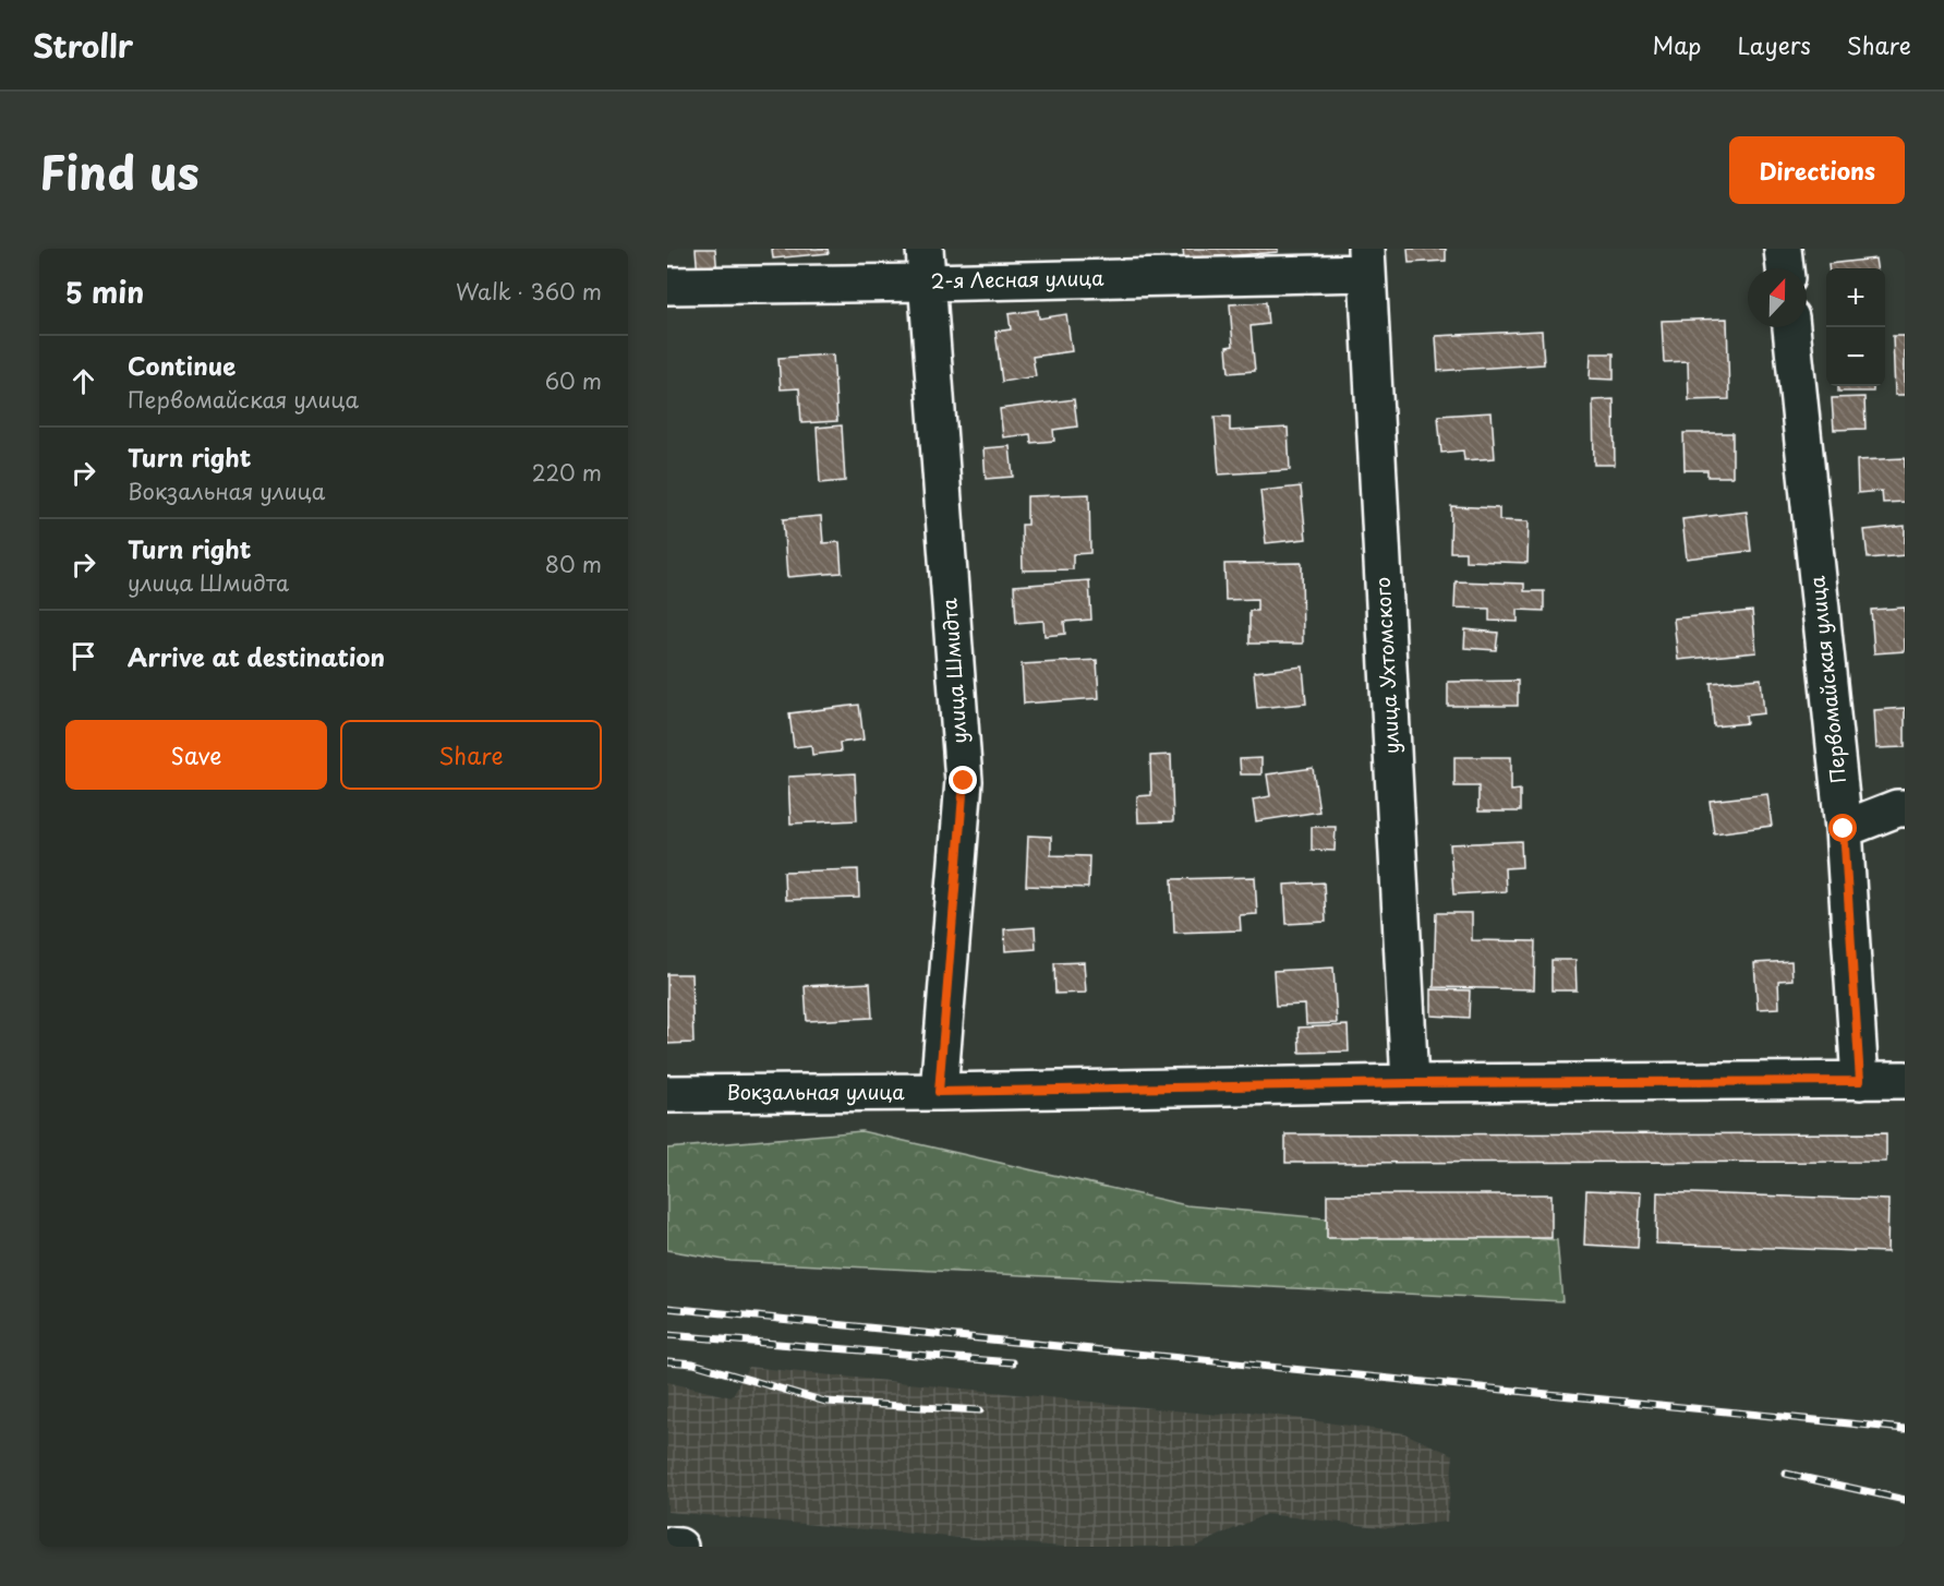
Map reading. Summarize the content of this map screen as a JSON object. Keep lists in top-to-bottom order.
{
  "streets": {
    "street": [
      "2-я Лесная улица",
      "улица Ухтомского",
      "улица Шмидта",
      "Первомайская улица",
      "Вокзальная улица"
    ]
  },
  "crossings": [
    ["2-я Лесная улица", "улица Ухтомского"],
    ["2-я Лесная улица", "улица Шмидта"],
    ["улица Ухтомского", "Вокзальная улица"],
    ["улица Шмидта", "Вокзальная улица"],
    ["Первомайская улица", "Вокзальная улица"]
  ],
  "north": "top",
  "page": {
    "header": "Strollr",
    "nav": ["Map", "Layers", "Share"],
    "title": "Find us",
    "buttons": [
      "Directions",
      ["Save", "Share"]
    ],
    "heading": ["5 min", "Walk · 360 m"],
    "map_buttons": ["+", "−"],
    "list": [
      ["Continue", "Первомайская улица", "60 m"],
      ["Turn right", "Вокзальная улица", "220 m"],
      ["Turn right", "улица Шмидта", "80 m"],
      "Arrive at destination"
    ]
  }
}
